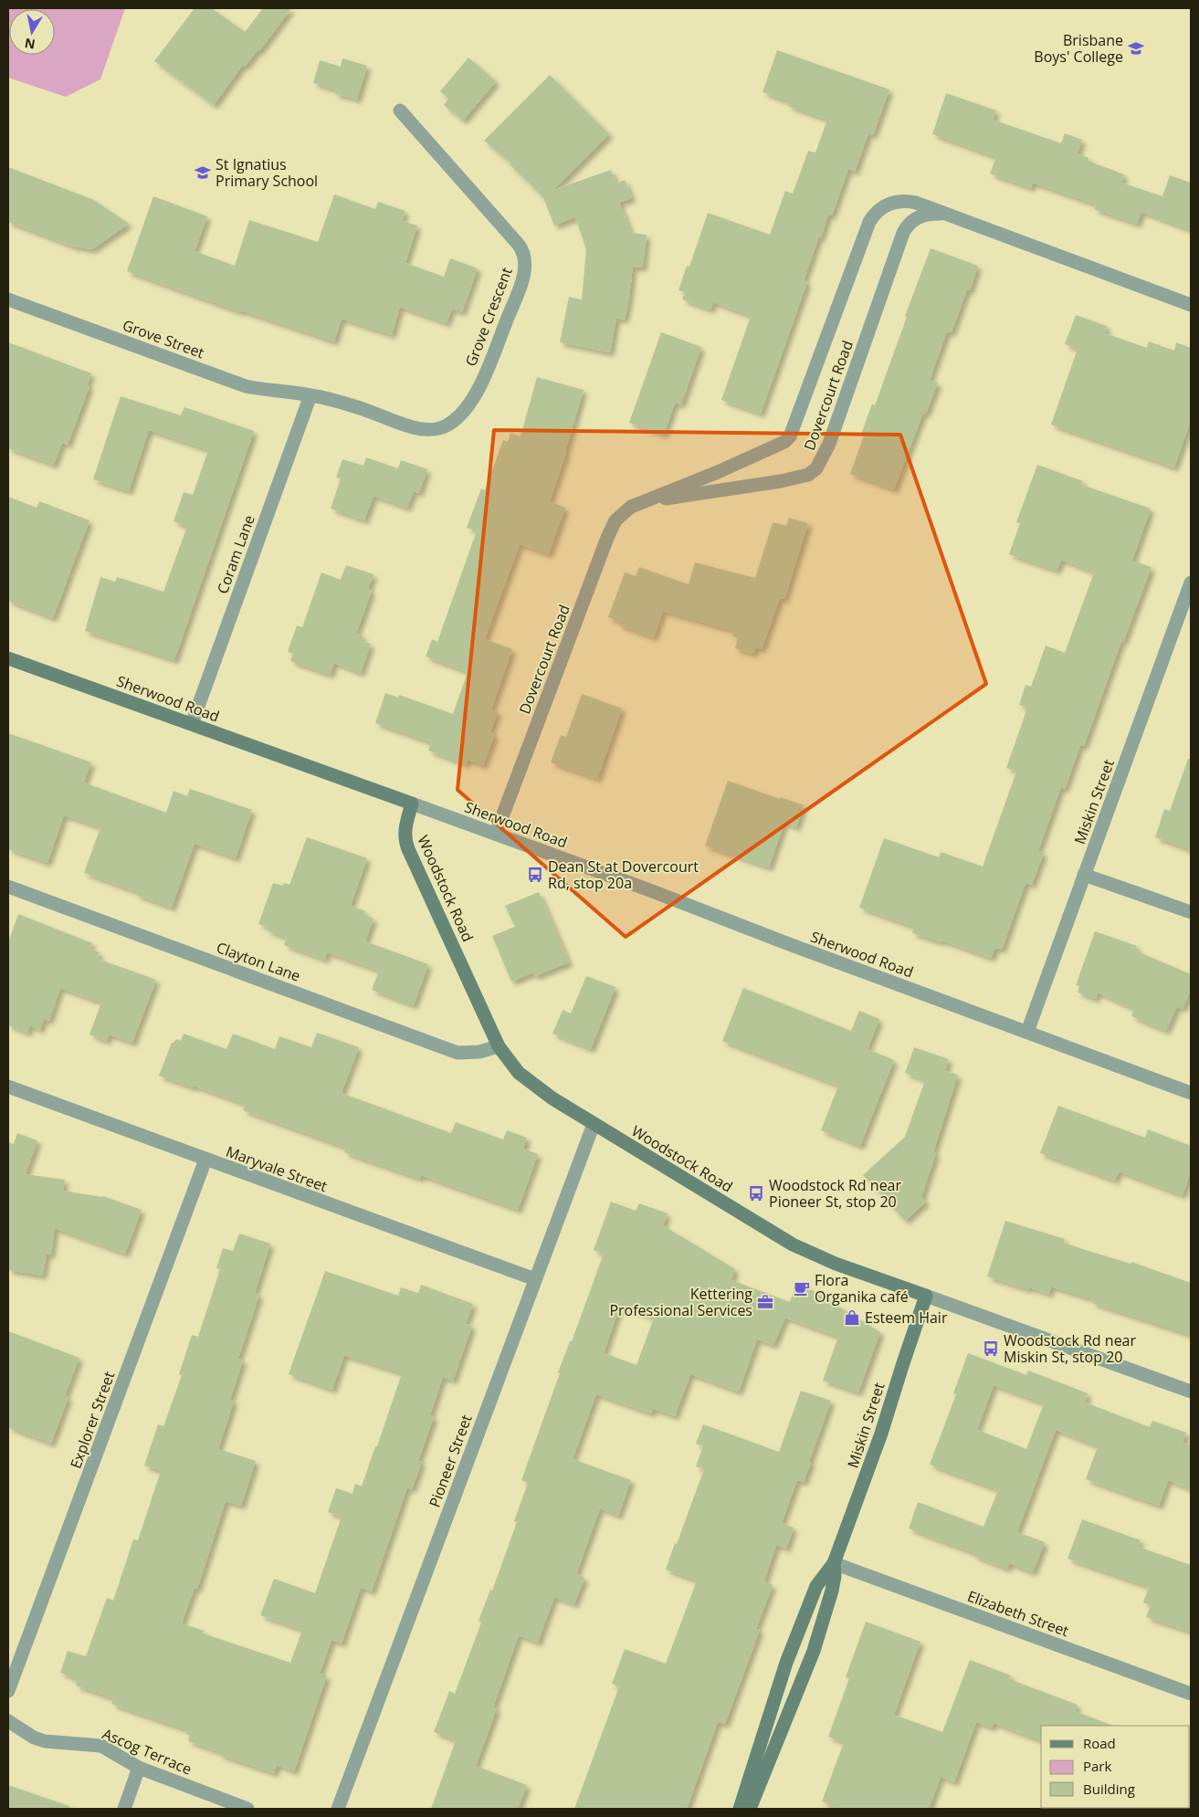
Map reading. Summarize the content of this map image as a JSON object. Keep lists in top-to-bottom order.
{
  "streets": {
    "main road": ["Sherwood Road", "Miskin Street", "Woodstock Road"],
    "street": [
      "Grove Crescent",
      "Grove Street",
      "Dovercourt Road",
      "Coram Lane",
      "Clayton Lane",
      "Maryvale Street",
      "Explorer Street",
      "Pioneer Street",
      "Elizabeth Street",
      "Ascog Terrace"
    ]
  },
  "crossings": [
    ["Grove Crescent", "Grove Street"],
    ["Grove Crescent", "Coram Lane"],
    ["Grove Street", "Coram Lane"],
    ["Dovercourt Road", "Sherwood Road"],
    ["Coram Lane", "Sherwood Road"],
    ["Sherwood Road", "Miskin Street"],
    ["Sherwood Road", "Woodstock Road"],
    ["Miskin Street", "Woodstock Road"],
    ["Miskin Street", "Elizabeth Street"],
    ["Woodstock Road", "Clayton Lane"],
    ["Woodstock Road", "Pioneer Street"],
    ["Maryvale Street", "Explorer Street"],
    ["Maryvale Street", "Pioneer Street"]
  ],
  "places": {
    "school or university": ["Brisbane Boys' College", "St Ignatius Primary School"],
    "bus stop": ["Dean St at Dovercourt Rd, stop 20a", "Woodstock Rd near Pioneer St, stop 20", "Woodstock Rd near Miskin St, stop 20"],
    "cafe": ["Flora Organika café"],
    "office": ["Kettering Professional Services"],
    "shop": ["Esteem Hair"]
  },
  "legend": ["Road", "Park", "Building"],
  "north": "bottom"
}
